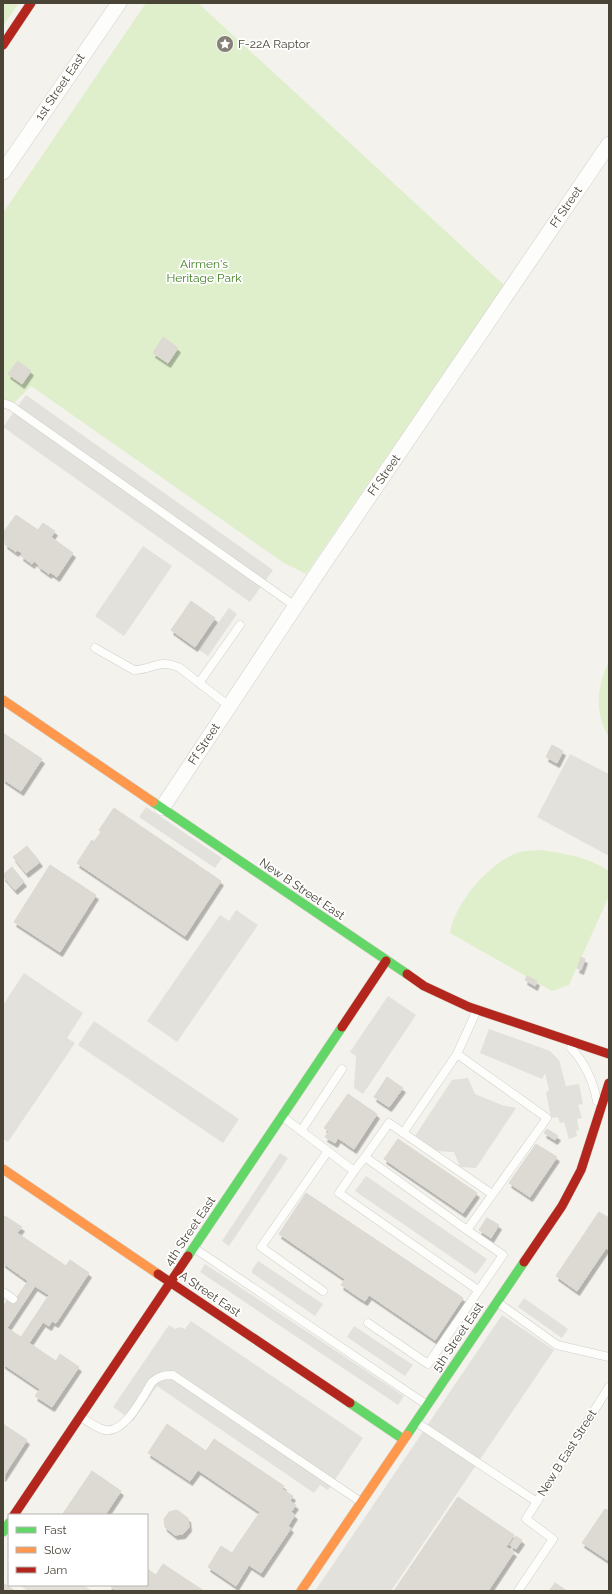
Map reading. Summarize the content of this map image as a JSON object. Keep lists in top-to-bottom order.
{
  "streets": {
    "street": [
      "1st Street East",
      "Ff Street",
      "New B Street East",
      "4th Street East",
      "A Street East",
      "5th Street East"
    ],
    "lane": ["New B East Street"]
  },
  "crossings": [
    ["Ff Street", "New B Street East"],
    ["New B Street East", "4th Street East"],
    ["4th Street East", "A Street East"],
    ["A Street East", "5th Street East"]
  ],
  "parks": ["Airmen's Heritage Park"],
  "places": {
    "place": ["F-22A Raptor"]
  },
  "legend": ["Fast", "Slow", "Jam"]
}
